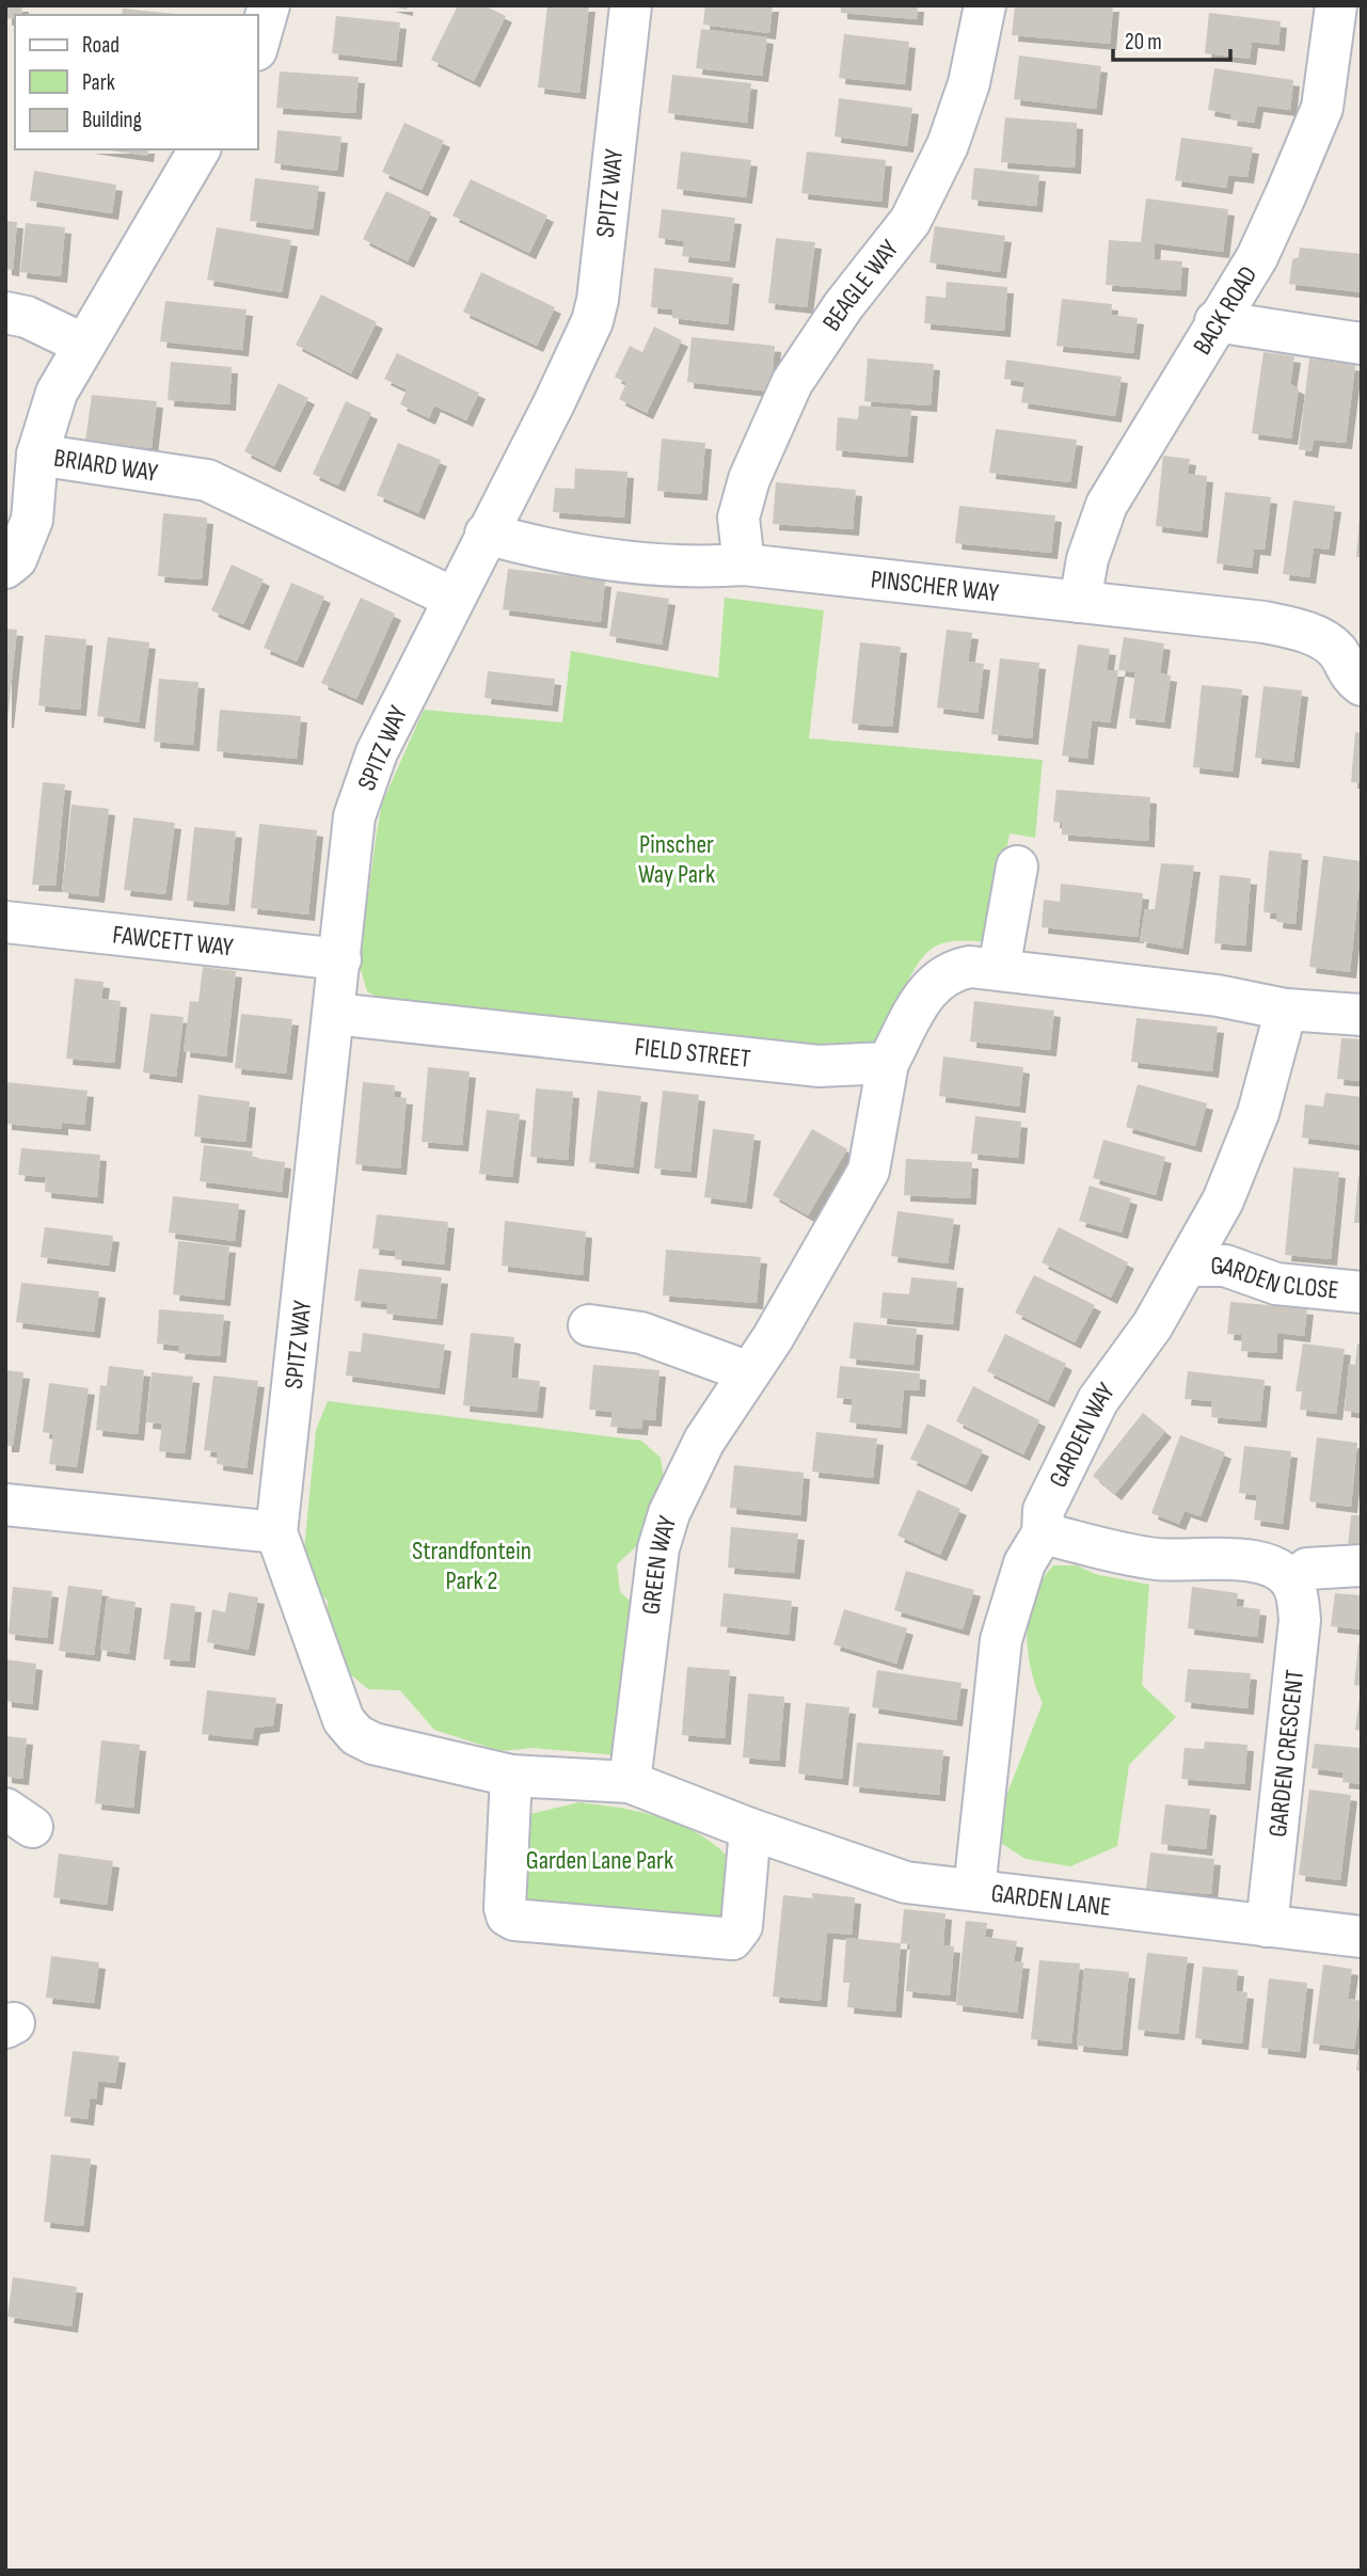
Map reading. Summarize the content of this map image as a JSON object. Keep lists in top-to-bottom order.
{
  "streets": {
    "street": [
      "SPITZ WAY",
      "BEAGLE WAY",
      "BACK ROAD",
      "BRIARD WAY",
      "PINSCHER WAY",
      "FAWCETT WAY",
      "FIELD STREET",
      "GARDEN CLOSE",
      "GARDEN WAY",
      "GREEN WAY",
      "GARDEN CRESCENT",
      "GARDEN LANE"
    ]
  },
  "crossings": [
    ["SPITZ WAY", "BRIARD WAY"],
    ["SPITZ WAY", "PINSCHER WAY"],
    ["SPITZ WAY", "FAWCETT WAY"],
    ["SPITZ WAY", "FIELD STREET"],
    ["SPITZ WAY", "GARDEN LANE"],
    ["BEAGLE WAY", "PINSCHER WAY"],
    ["BACK ROAD", "PINSCHER WAY"],
    ["FIELD STREET", "GREEN WAY"],
    ["GARDEN CLOSE", "GARDEN WAY"],
    ["GARDEN WAY", "GARDEN LANE"],
    ["GREEN WAY", "GARDEN LANE"],
    ["GARDEN CRESCENT", "GARDEN LANE"]
  ],
  "parks": ["Pinscher Way Park", "Strandfontein Park 2", "Garden Lane Park"],
  "legend": ["Road", "Park", "Building"],
  "scale_bar": "20 m"
}
